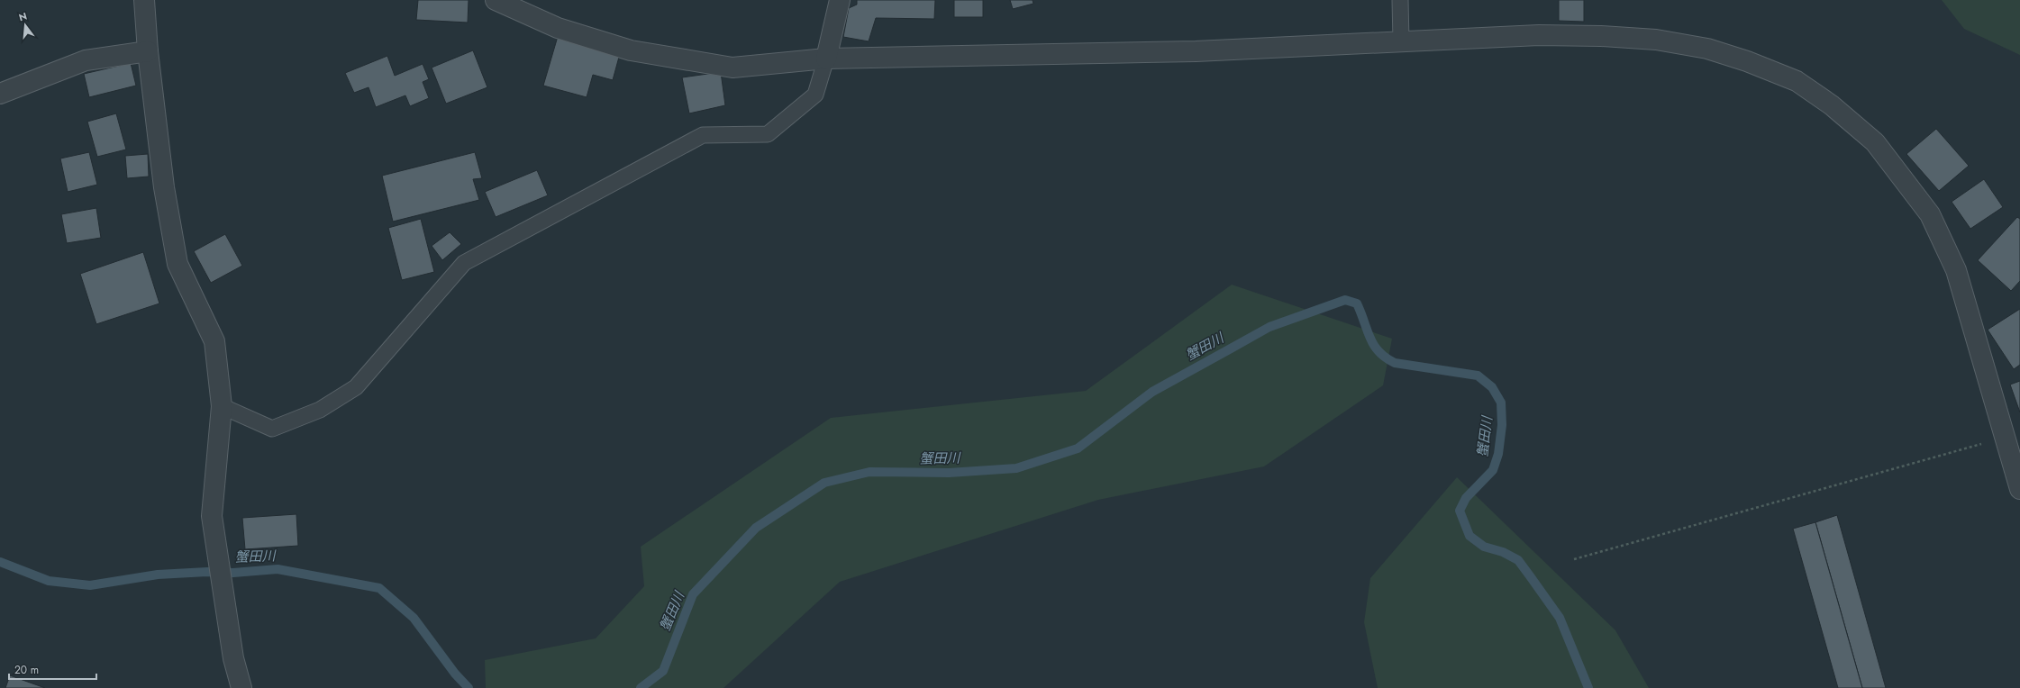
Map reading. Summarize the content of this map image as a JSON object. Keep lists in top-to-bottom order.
{
  "water": ["蟹田川"],
  "scale_bar": "20 m",
  "north": "top"
}
